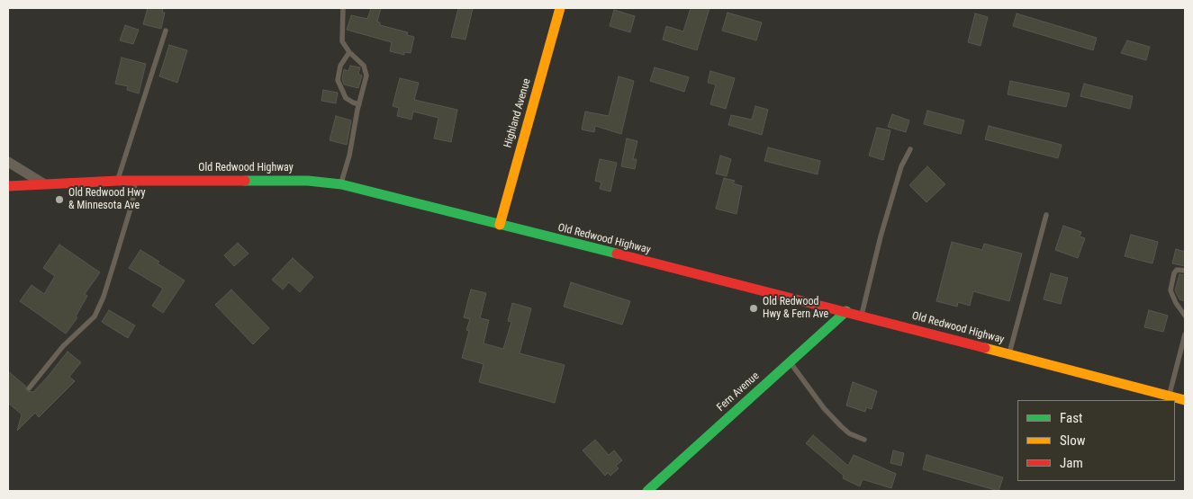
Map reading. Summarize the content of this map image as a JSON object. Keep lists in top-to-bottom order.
{
  "streets": {
    "main road": ["Highland Avenue", "Old Redwood Highway", "Fern Avenue"]
  },
  "crossings": [
    ["Highland Avenue", "Old Redwood Highway"],
    ["Old Redwood Highway", "Fern Avenue"]
  ],
  "places": ["Old Redwood Hwy & Minnesota Ave", "Old Redwood Hwy & Fern Ave"],
  "legend": ["Fast", "Slow", "Jam"]
}
